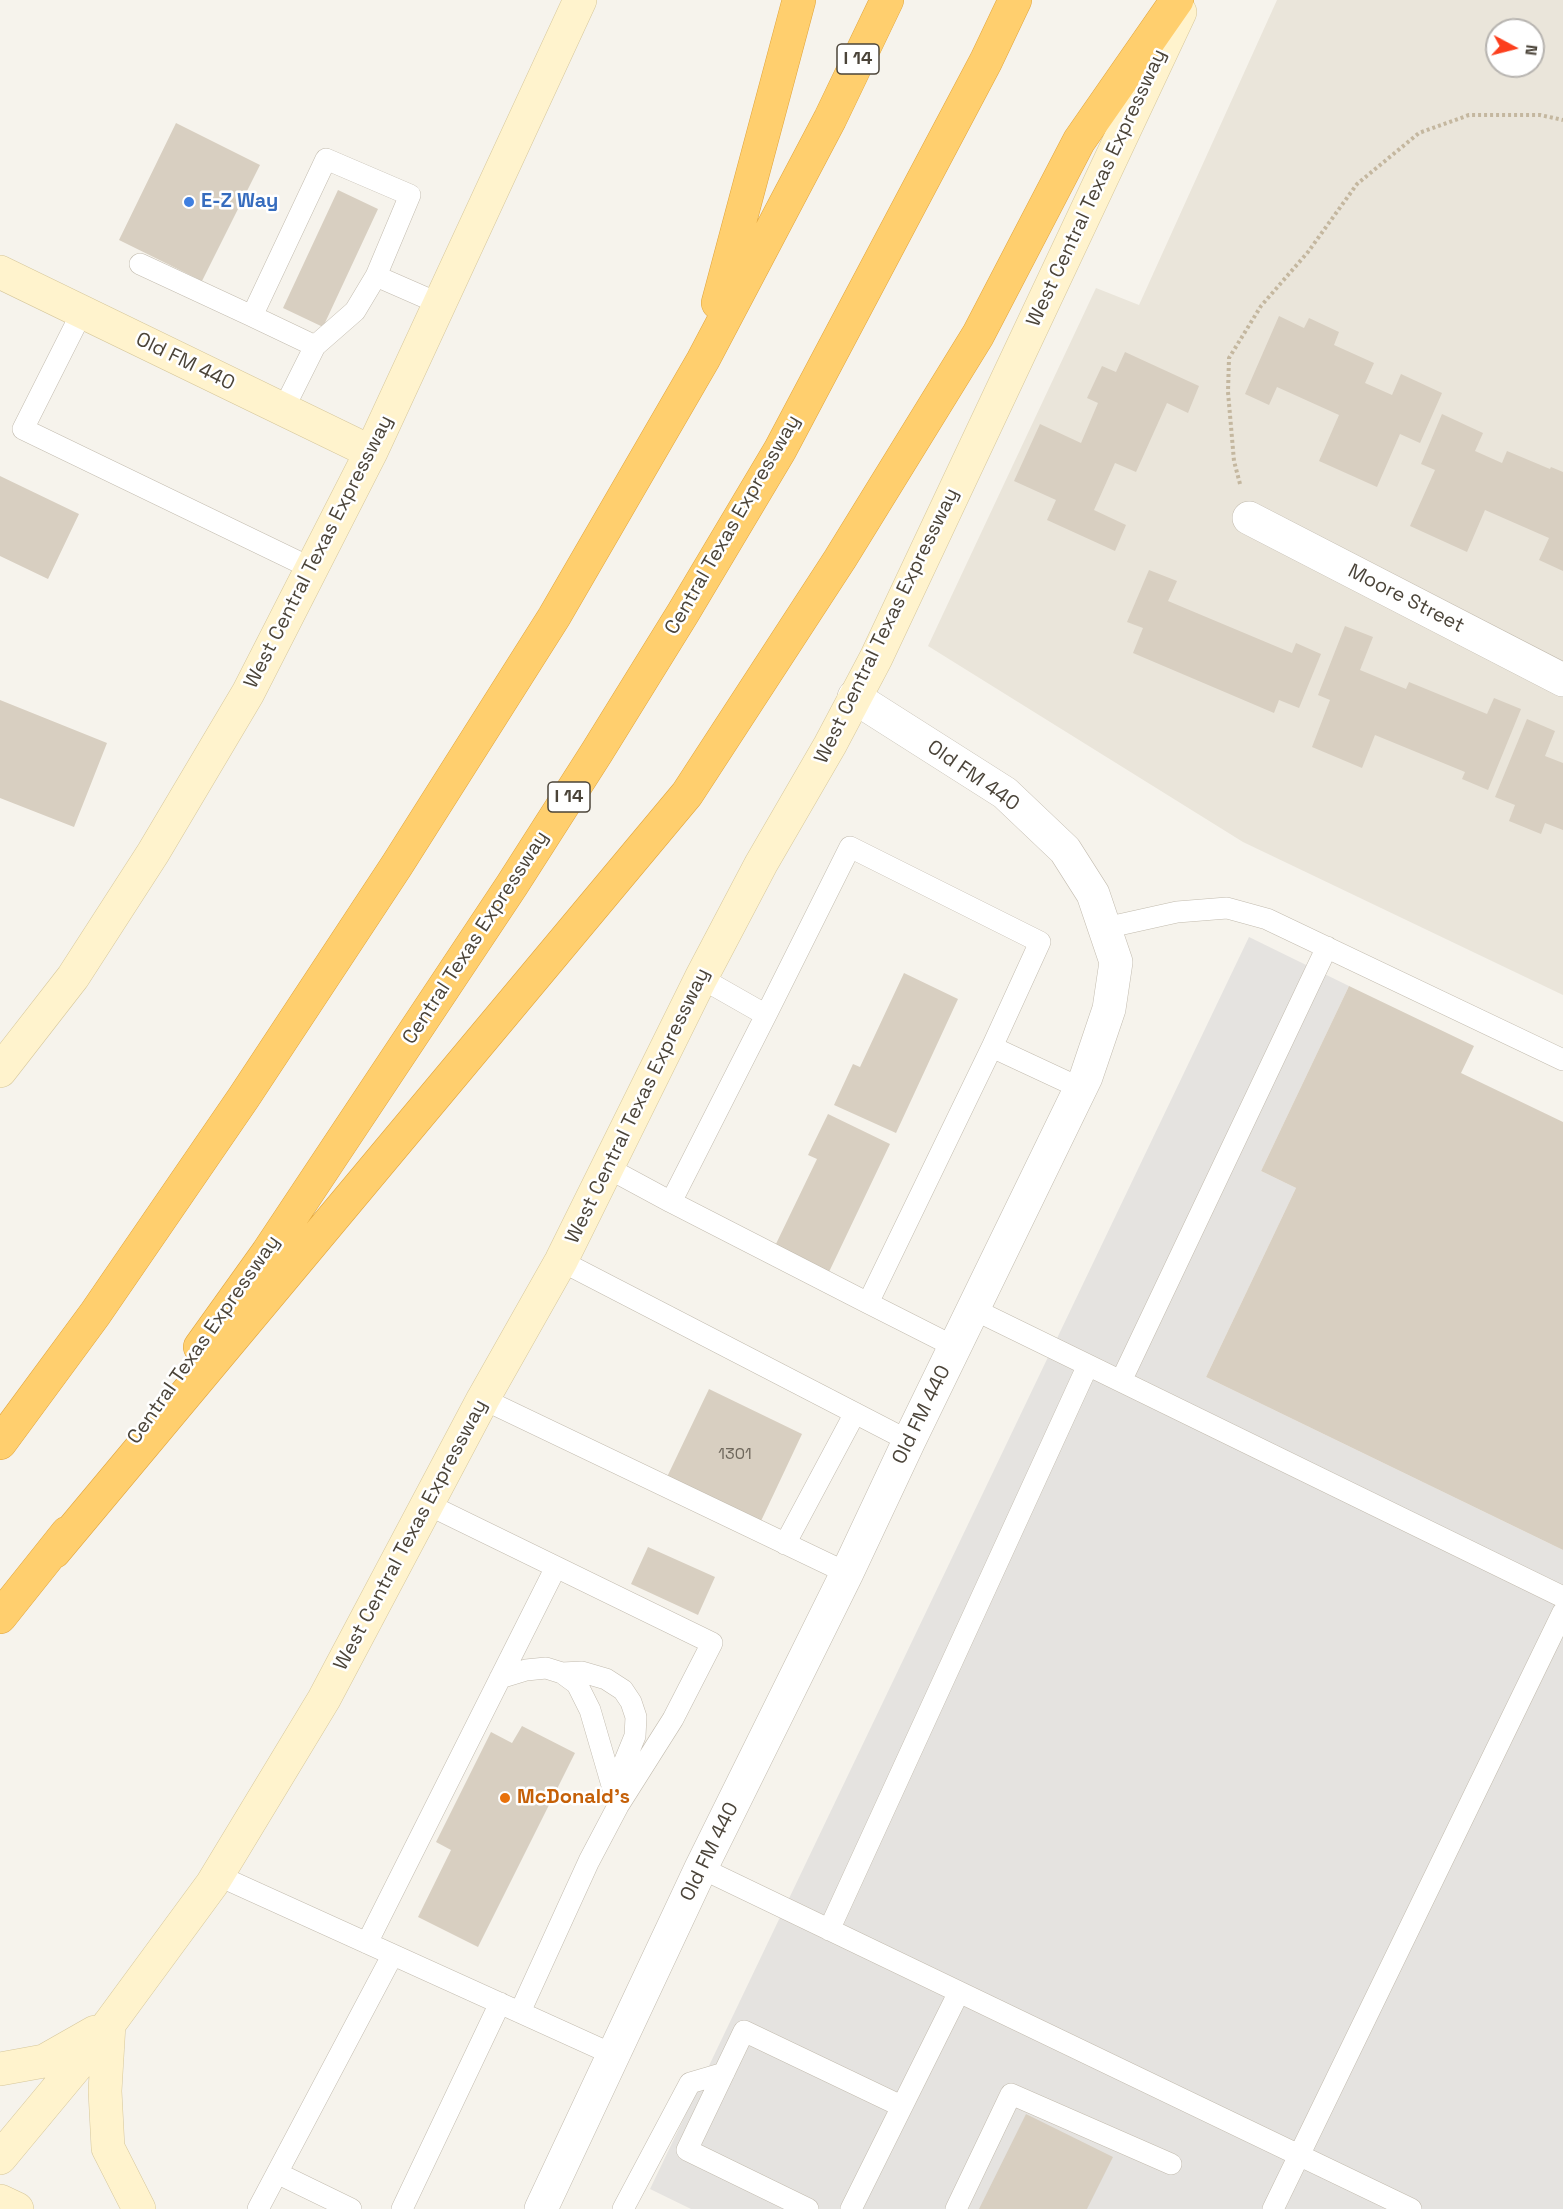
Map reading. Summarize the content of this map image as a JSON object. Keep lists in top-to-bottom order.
{
  "streets": {
    "highway": ["I 14", "Central Texas Expressway"],
    "main road": ["West Central Texas Expressway", "Old FM 440"],
    "street": ["Moore Street"]
  },
  "crossings": [
    ["West Central Texas Expressway", "Old FM 440"]
  ],
  "places": ["E-Z Way", "McDonald's"],
  "house_numbers": ["1301"],
  "north": "right"
}
